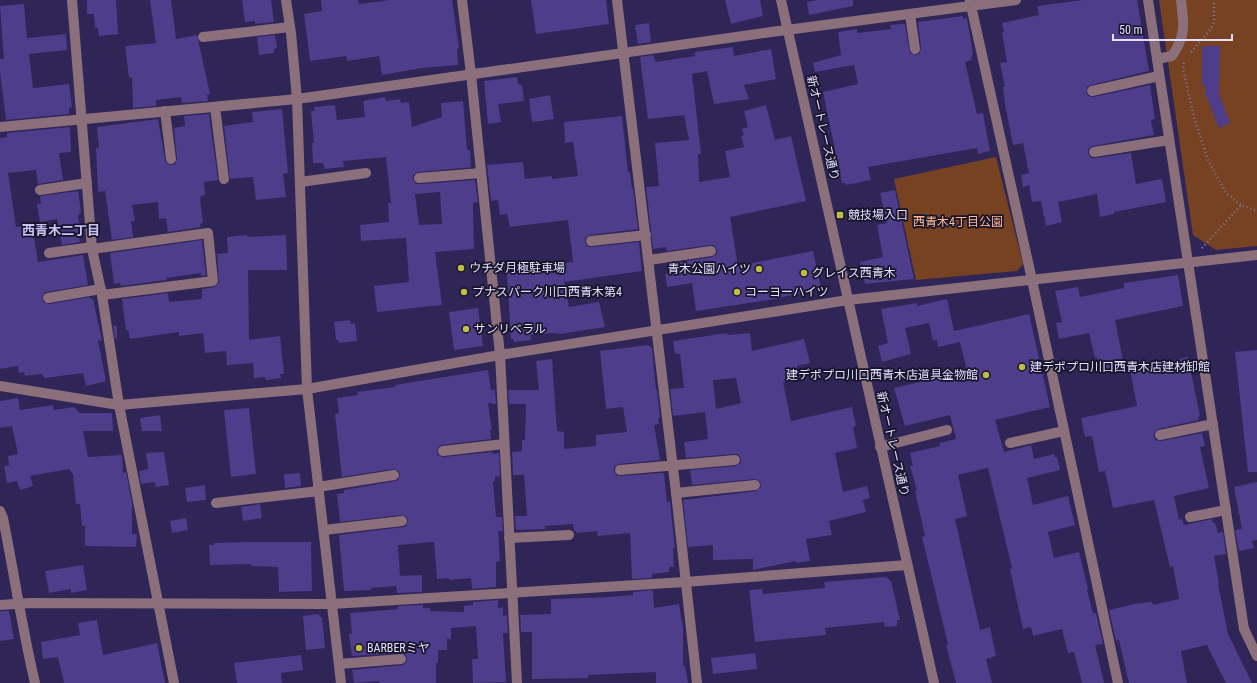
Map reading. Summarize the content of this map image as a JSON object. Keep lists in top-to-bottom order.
{
  "streets": {
    "street": ["新オートレース通り"]
  },
  "districts": ["西青木二丁目"],
  "parks": ["西青木4丁目公園"],
  "places": {
    "transit": ["競技場入口"],
    "other": [
      "ウチダ月極駐車場",
      "青木公園ハイツ",
      "グレイス西青木",
      "プナスパーク川口西青木第4",
      "コーヨーハイツ",
      "サンリベラル",
      "建デポプロ川口西青木店建材卸館",
      "建デポプロ川口西青木店道具金物館",
      "BARBERミヤ"
    ]
  },
  "scale_bar": "50 m"
}
